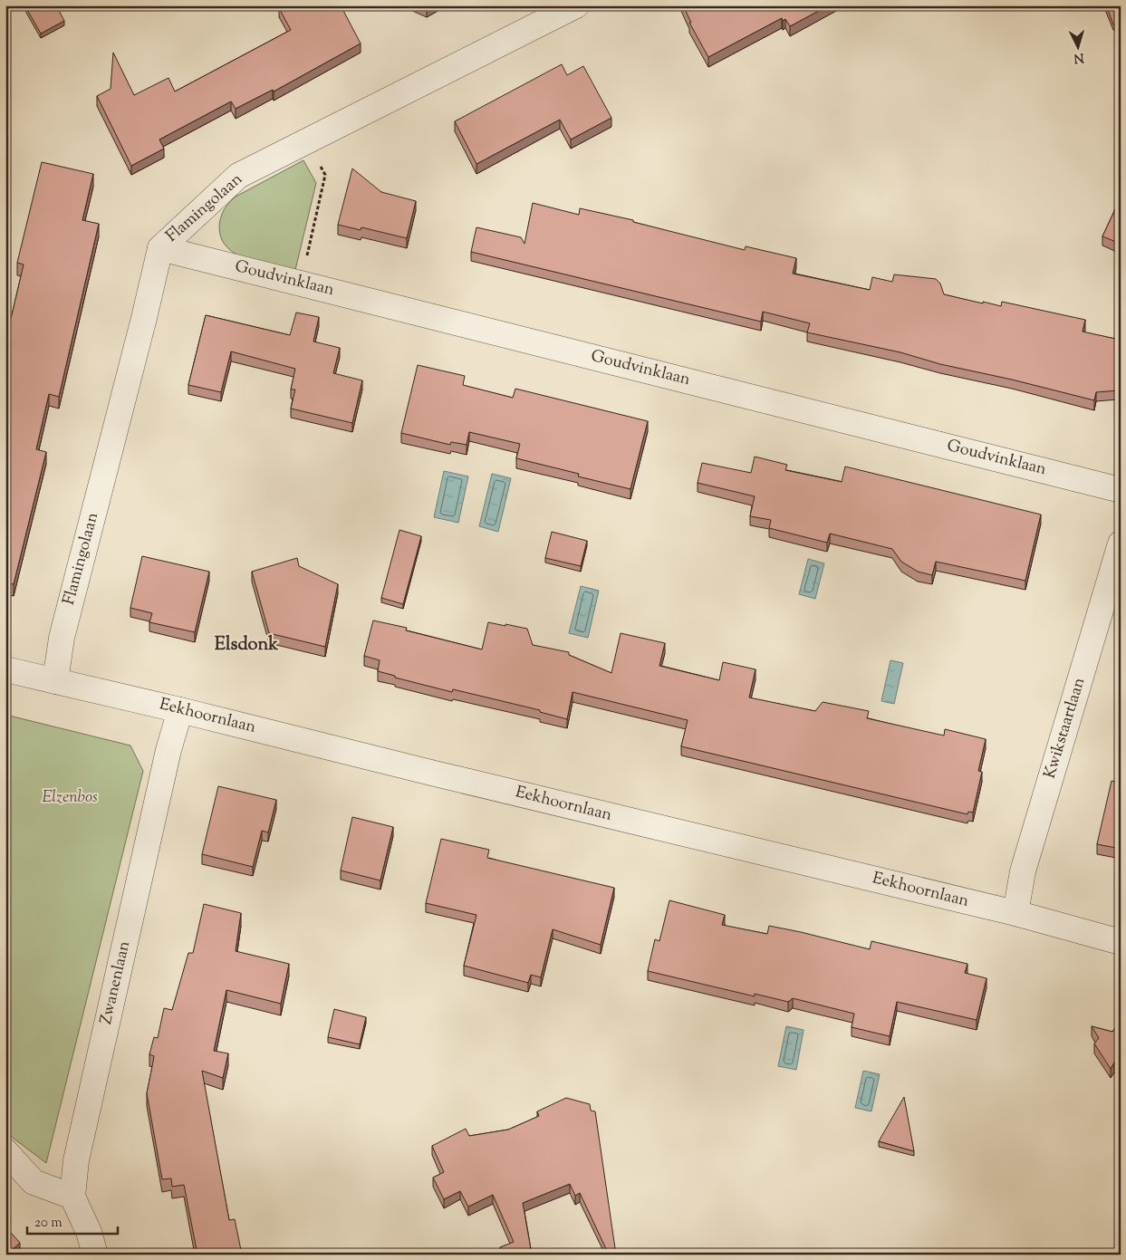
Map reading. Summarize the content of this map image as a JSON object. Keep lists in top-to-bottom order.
{
  "streets": {
    "street": [
      "Flamingolaan",
      "Goudvinklaan",
      "Eekhoornlaan",
      "Kwikstaartlaan",
      "Zwanenlaan"
    ]
  },
  "crossings": [
    ["Flamingolaan", "Goudvinklaan"],
    ["Flamingolaan", "Eekhoornlaan"],
    ["Eekhoornlaan", "Kwikstaartlaan"],
    ["Eekhoornlaan", "Zwanenlaan"]
  ],
  "districts": ["Elsdonk"],
  "parks": ["Elzenbos"],
  "scale_bar": "20 m",
  "north": "bottom"
}
